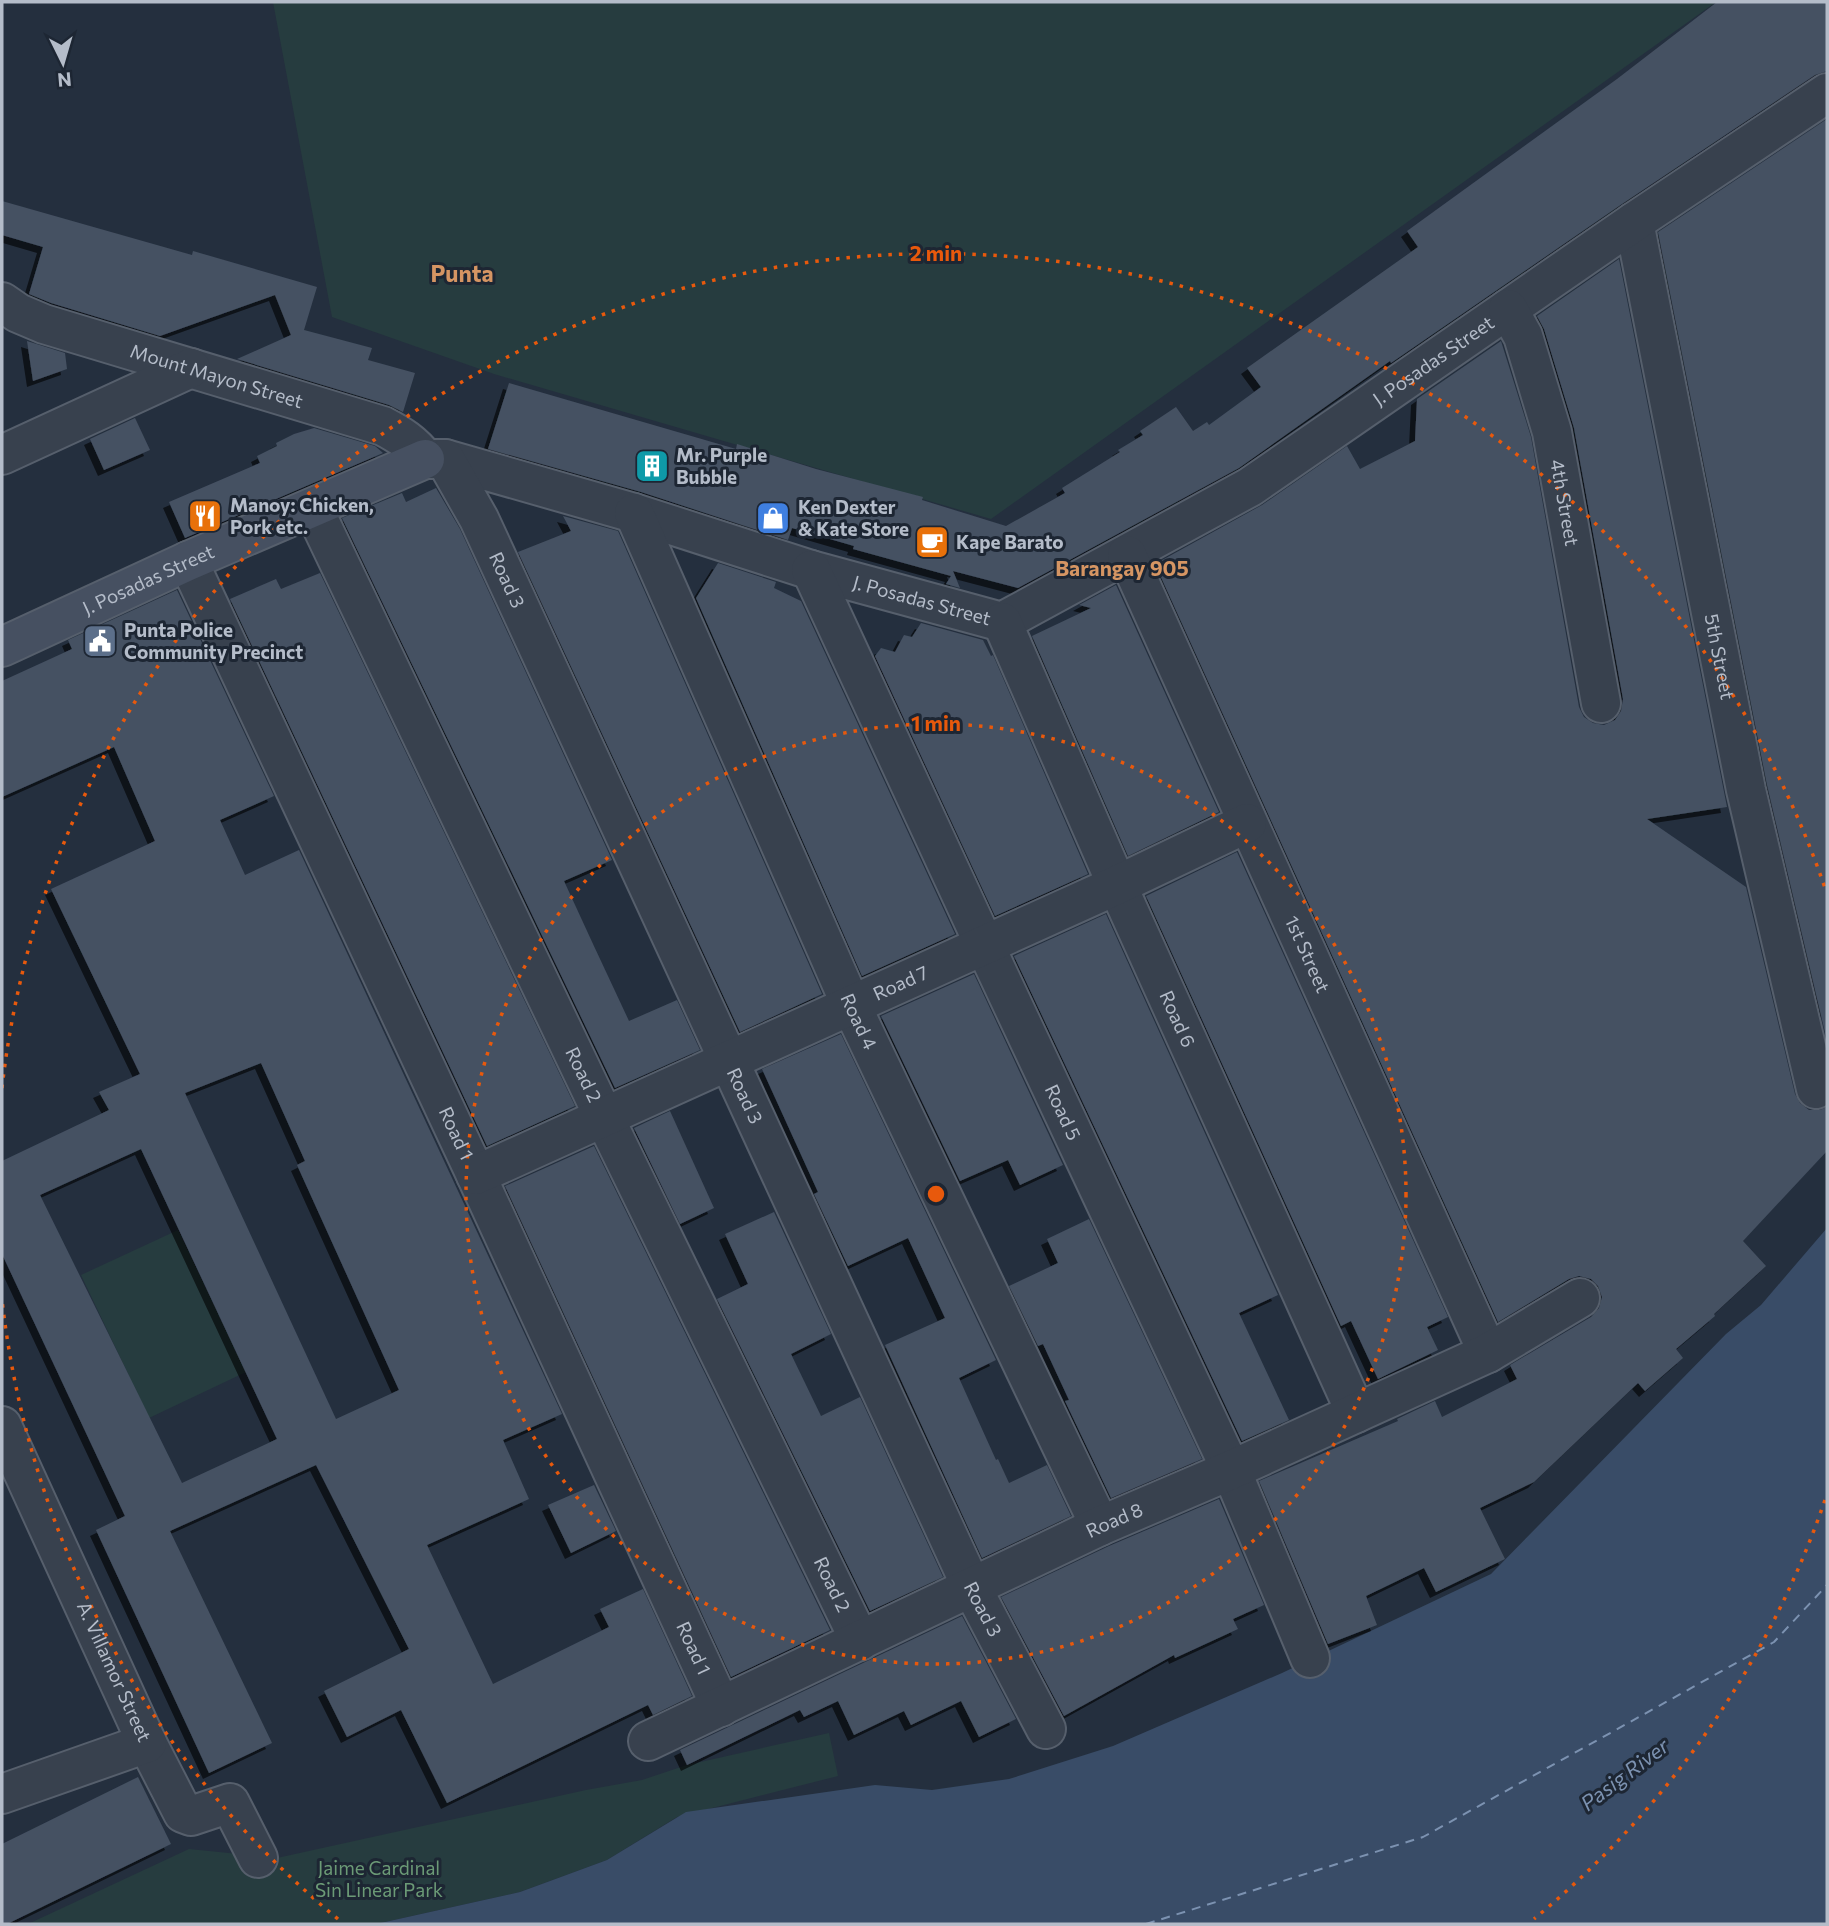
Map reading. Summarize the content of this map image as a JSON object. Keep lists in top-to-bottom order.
{
  "streets": {
    "street": [
      "J. Posadas Street",
      "Mount Mayon Street",
      "4th Street",
      "Road 3",
      "5th Street",
      "1st Street",
      "Road 7",
      "Road 6",
      "Road 4",
      "Road 2",
      "Road 5",
      "Road 1",
      "Road 8",
      "A. Villamor Street"
    ]
  },
  "crossings": [
    ["J. Posadas Street", "Mount Mayon Street"],
    ["J. Posadas Street", "4th Street"],
    ["J. Posadas Street", "Road 3"],
    ["J. Posadas Street", "5th Street"],
    ["J. Posadas Street", "1st Street"],
    ["J. Posadas Street", "Road 6"],
    ["J. Posadas Street", "Road 4"],
    ["J. Posadas Street", "Road 2"],
    ["J. Posadas Street", "Road 5"],
    ["J. Posadas Street", "Road 1"],
    ["Mount Mayon Street", "Road 3"],
    ["Road 3", "Road 7"],
    ["Road 3", "Road 8"],
    ["1st Street", "Road 7"],
    ["1st Street", "Road 8"],
    ["Road 7", "Road 6"],
    ["Road 7", "Road 4"],
    ["Road 7", "Road 2"],
    ["Road 7", "Road 5"],
    ["Road 7", "Road 1"],
    ["Road 6", "Road 8"],
    ["Road 4", "Road 8"],
    ["Road 2", "Road 8"],
    ["Road 5", "Road 8"],
    ["Road 1", "Road 8"]
  ],
  "districts": ["Punta", "Barangay 905"],
  "water": ["Pasig River"],
  "parks": ["Jaime Cardinal Sin Linear Park"],
  "places": {
    "building": ["Mr. Purple Bubble"],
    "restaurant": ["Manoy: Chicken, Pork etc."],
    "shop": ["Ken Dexter & Kate Store"],
    "cafe": ["Kape Barato"],
    "public building": ["Punta Police Community Precinct"]
  },
  "north": "bottom",
  "rings": ["2 min", "1 min"]
}
